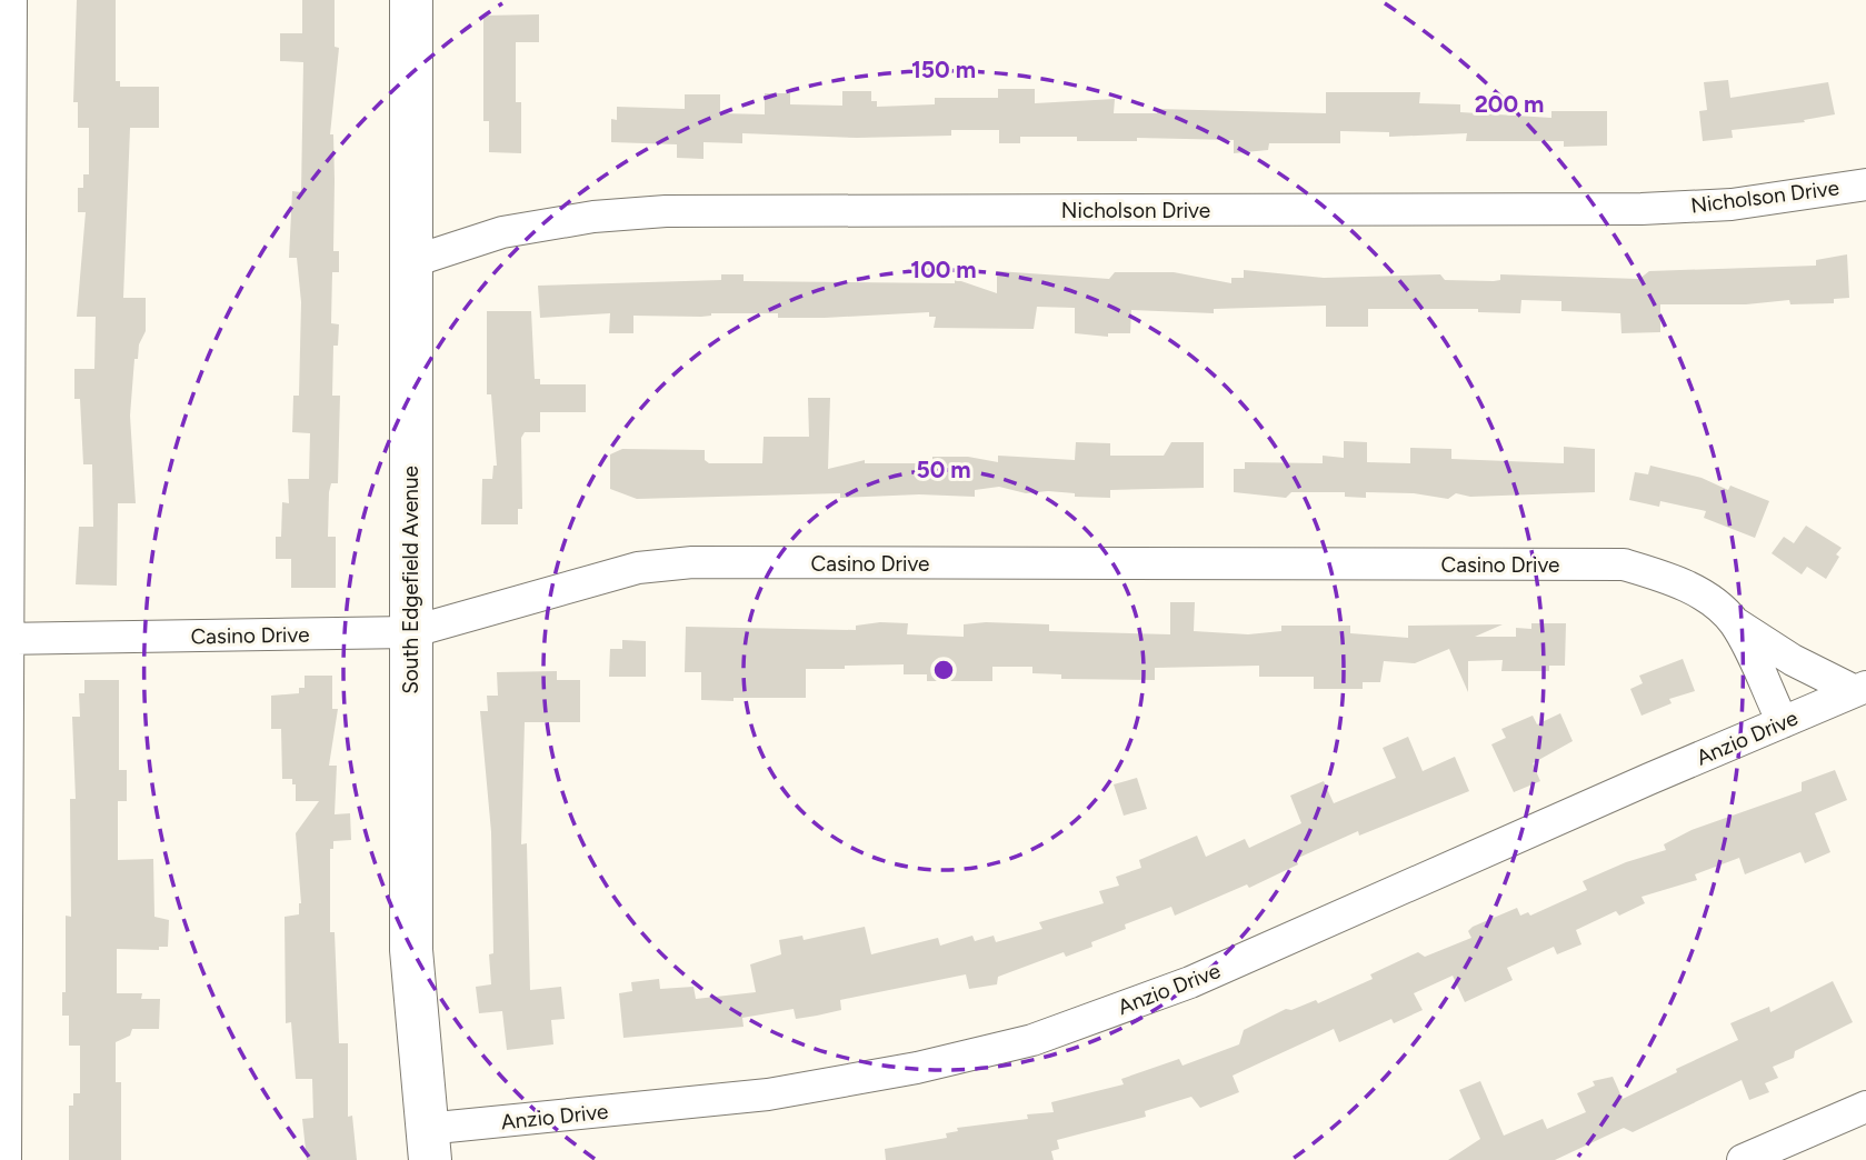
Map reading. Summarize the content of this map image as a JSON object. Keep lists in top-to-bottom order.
{
  "streets": {
    "street": [
      "Nicholson Drive",
      "Casino Drive",
      "South Edgefield Avenue",
      "Anzio Drive"
    ]
  },
  "crossings": [
    ["Nicholson Drive", "South Edgefield Avenue"],
    ["Casino Drive", "South Edgefield Avenue"],
    ["Casino Drive", "Anzio Drive"],
    ["South Edgefield Avenue", "Anzio Drive"]
  ],
  "rings": [
    "150 m",
    "200 m",
    "100 m",
    "50 m"
  ]
}
